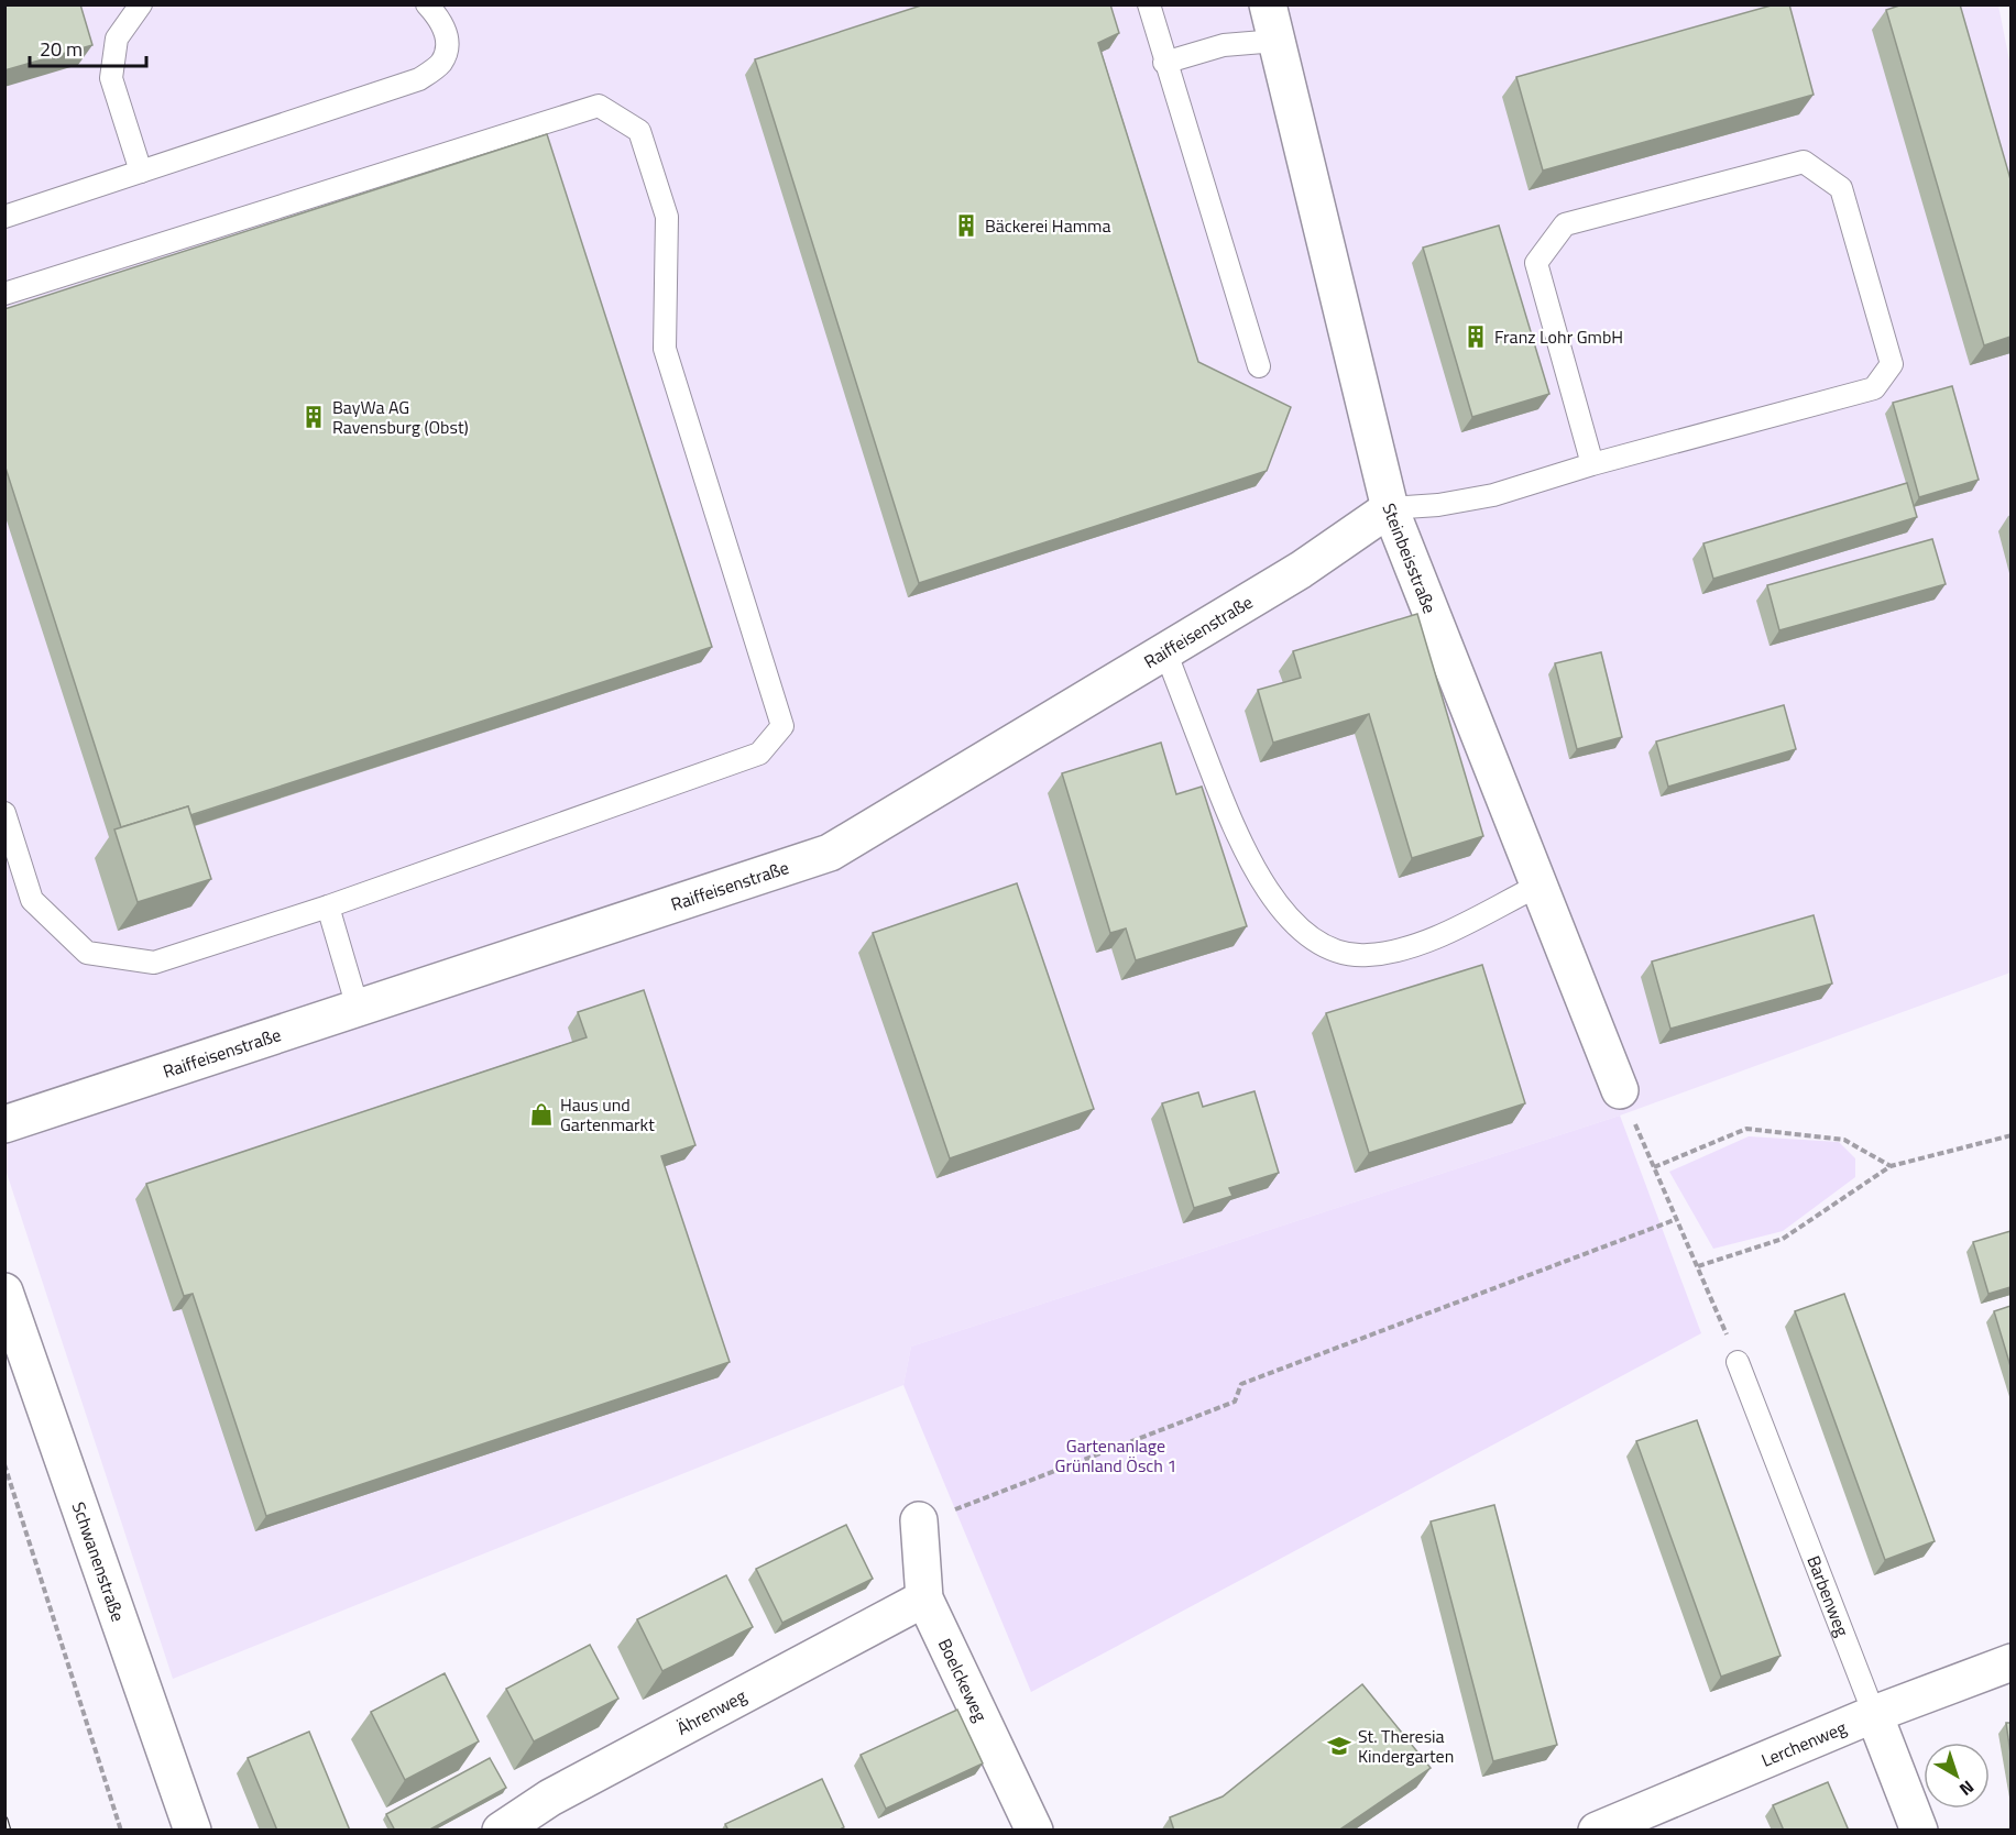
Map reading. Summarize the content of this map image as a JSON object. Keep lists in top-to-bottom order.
{
  "streets": {
    "street": [
      "Steinbeisstraße",
      "Raiffeisenstraße",
      "Schwanenstraße",
      "Barbenweg",
      "Boelckeweg",
      "Ährenweg",
      "Lerchenweg"
    ]
  },
  "crossings": [
    ["Steinbeisstraße", "Raiffeisenstraße"],
    ["Barbenweg", "Lerchenweg"],
    ["Boelckeweg", "Ährenweg"]
  ],
  "parks": ["Gartenanlage Grünland Ösch 1"],
  "places": {
    "building": ["Bäckerei Hamma", "Franz Lohr GmbH", "BayWa AG Ravensburg (Obst)"],
    "shop": ["Haus und Gartenmarkt"],
    "school or university": ["St. Theresia Kindergarten"]
  },
  "scale_bar": "20 m",
  "north": "bottom right"
}
